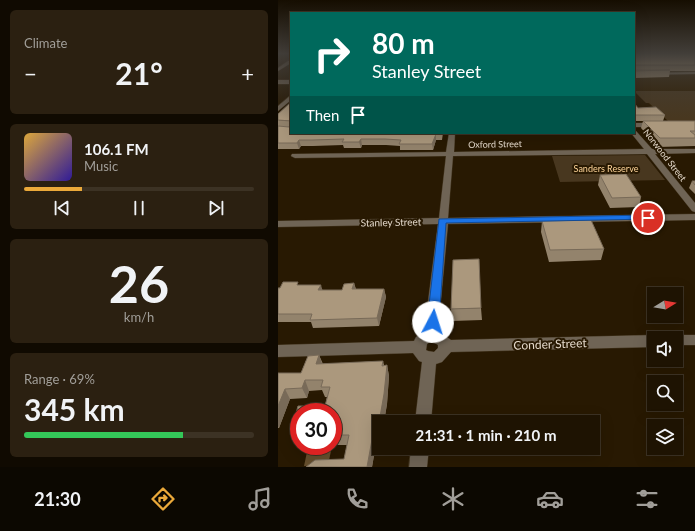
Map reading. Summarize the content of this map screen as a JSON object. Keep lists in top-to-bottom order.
{
  "streets": {
    "street": [
      "Oxford Street",
      "Norwood Street",
      "Stanley Street",
      "Conder Street"
    ]
  },
  "crossings": [
    ["Oxford Street", "Norwood Street"]
  ],
  "parks": ["Sanders Reserve"],
  "north": "right",
  "page": {
    "tile": [
      "Climate",
      ["26", "km/h"],
      ["Range · 69%", "345 km"]
    ],
    "turn": ["80 m", "Stanley Street"],
    "heat": ["−", "21°", "+"],
    "then": "Then",
    "song": ["106.1 FM", "Music"],
    "limit": "30",
    "trip": "21:31 · 1 min · 210 m",
    "tabs": "21:30"
  }
}
